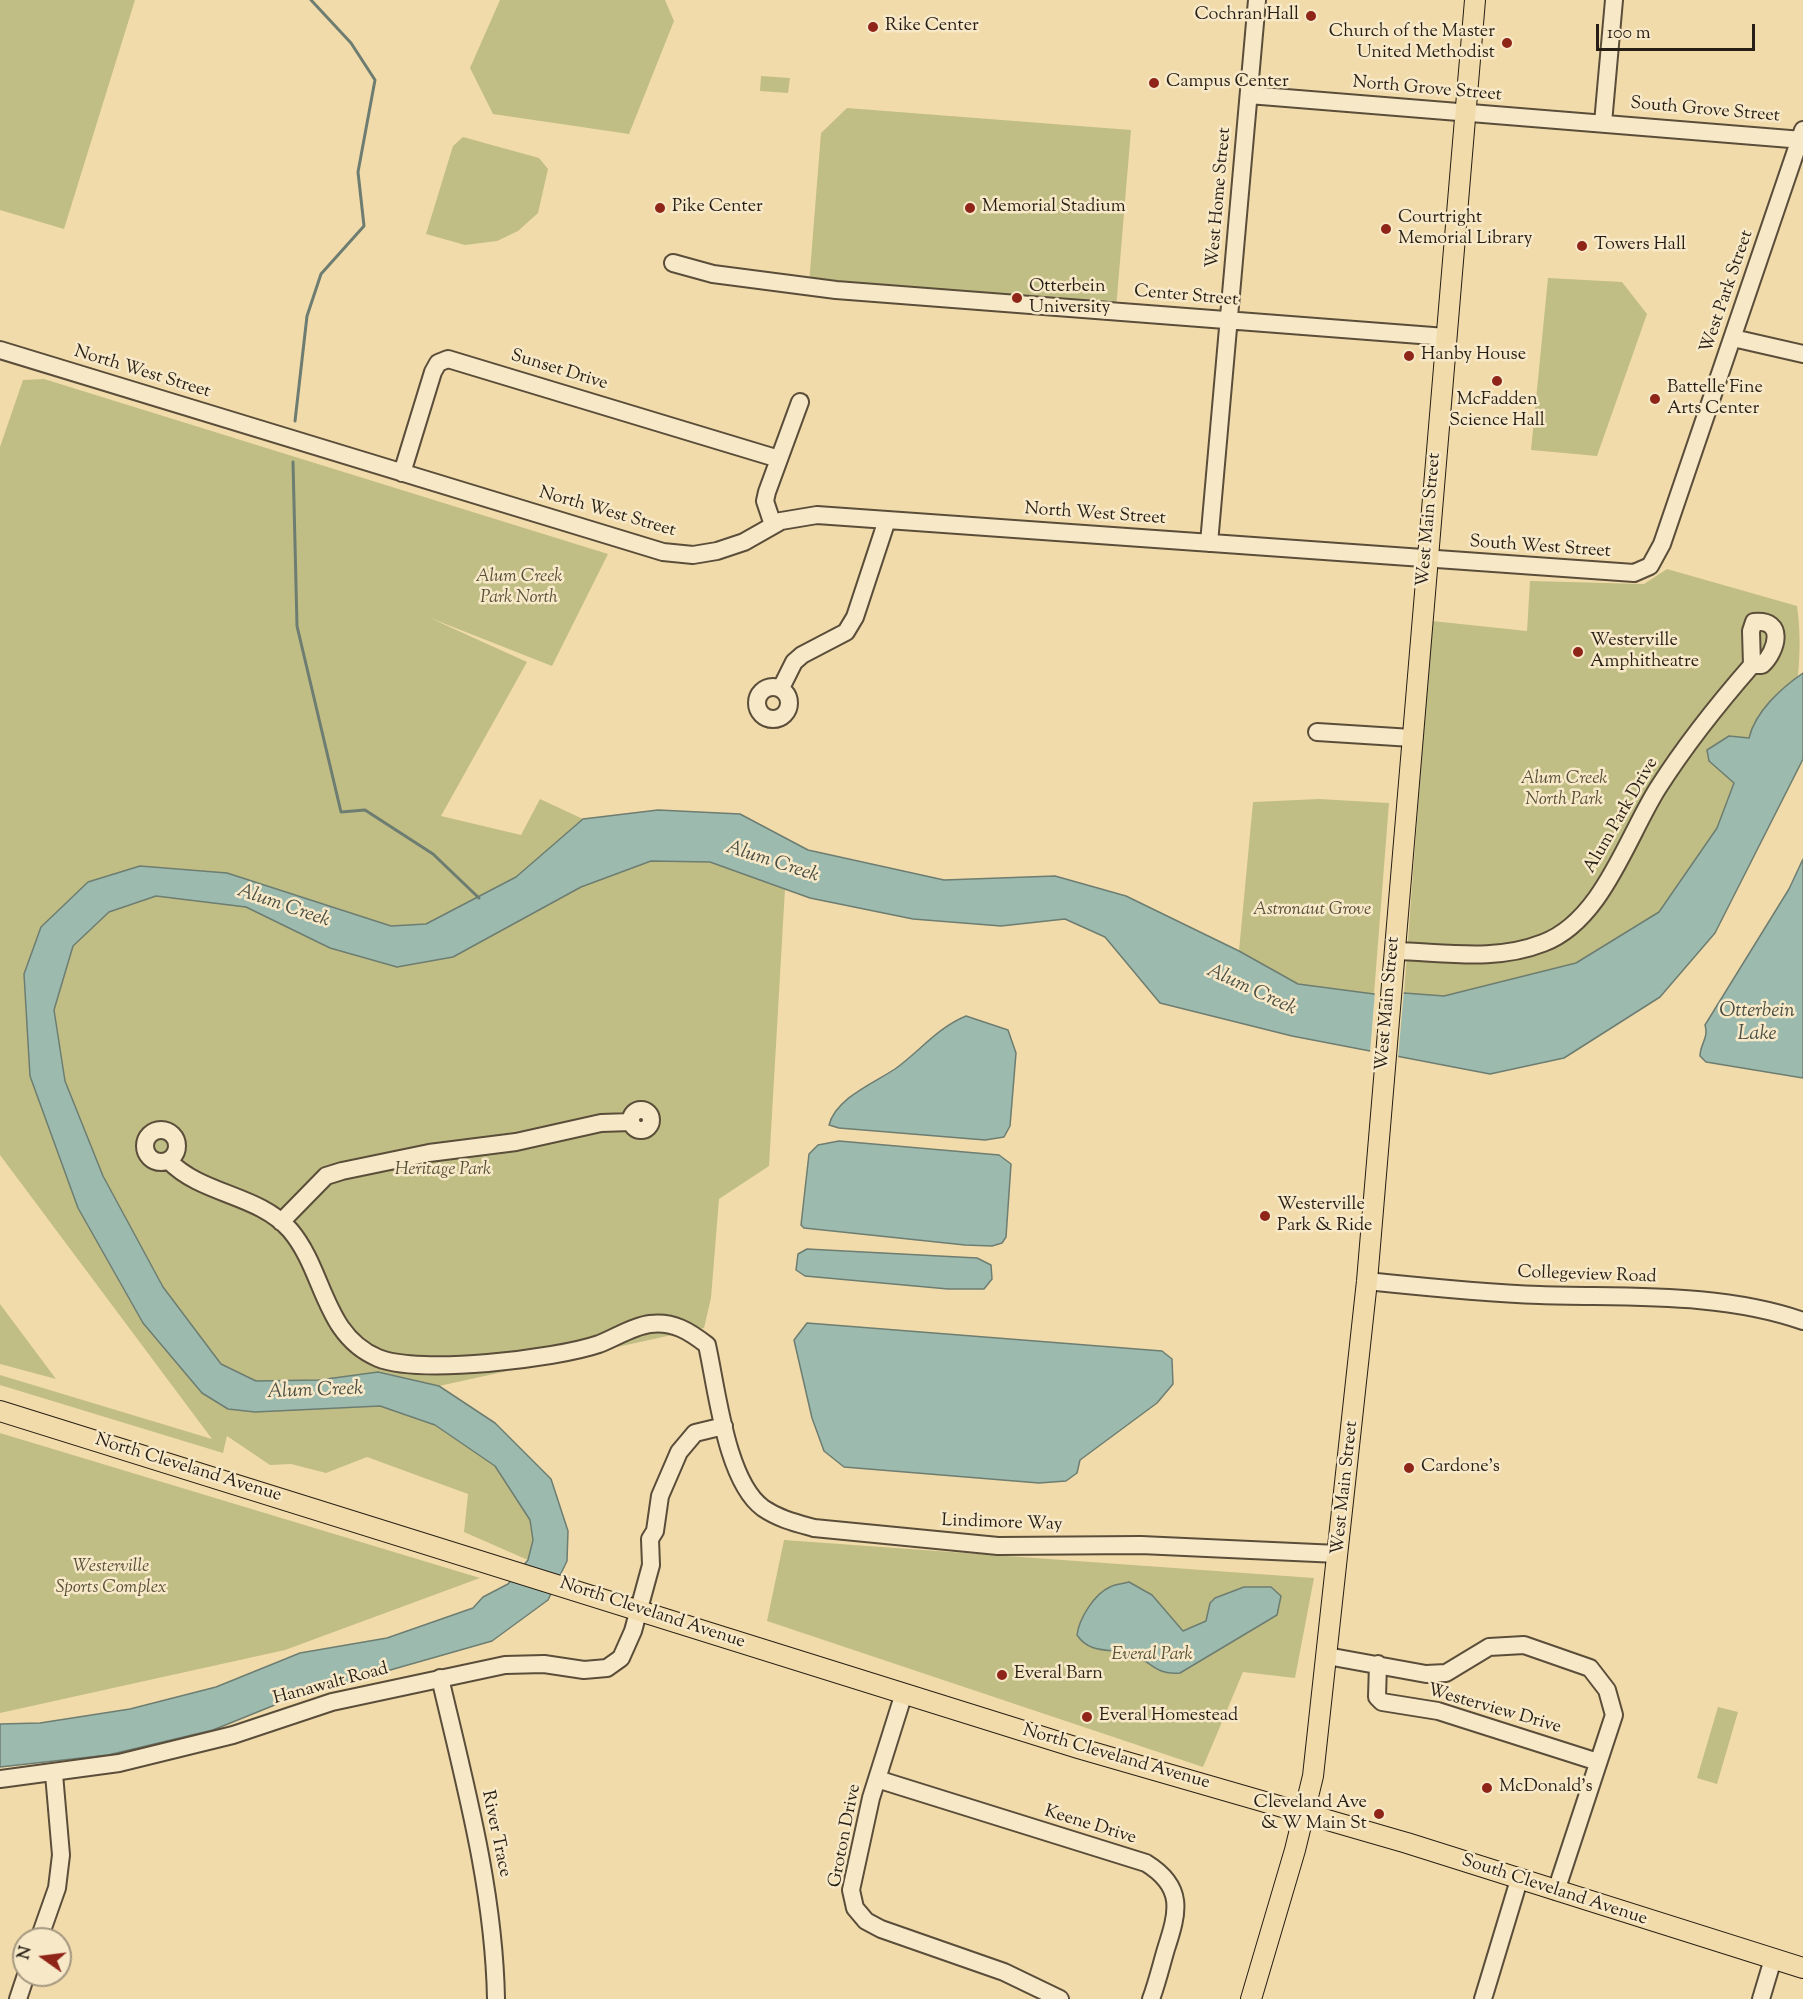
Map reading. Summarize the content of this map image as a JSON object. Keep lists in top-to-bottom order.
{
  "streets": {
    "main road": ["West Main Street", "North Cleveland Avenue", "South Cleveland Avenue"],
    "street": [
      "North Grove Street",
      "South Grove Street",
      "West Home Street",
      "West Park Street",
      "Center Street",
      "Sunset Drive",
      "North West Street",
      "South West Street",
      "Alum Park Drive",
      "Collegeview Road",
      "Lindimore Way",
      "Hanawalt Road",
      "Westerview Drive",
      "Keene Drive",
      "River Trace",
      "Groton Drive"
    ]
  },
  "crossings": [
    ["North Grove Street", "South Grove Street"],
    ["North Grove Street", "West Home Street"],
    ["North Grove Street", "West Main Street"],
    ["South Grove Street", "West Park Street"],
    ["West Home Street", "Center Street"],
    ["West Home Street", "North West Street"],
    ["West Park Street", "South West Street"],
    ["Center Street", "West Main Street"],
    ["Sunset Drive", "North West Street"],
    ["North West Street", "West Main Street"],
    ["North West Street", "South West Street"],
    ["West Main Street", "South West Street"],
    ["West Main Street", "Alum Park Drive"],
    ["West Main Street", "Collegeview Road"],
    ["West Main Street", "North Cleveland Avenue"],
    ["West Main Street", "Lindimore Way"],
    ["West Main Street", "Westerview Drive"],
    ["West Main Street", "South Cleveland Avenue"],
    ["North Cleveland Avenue", "Hanawalt Road"],
    ["North Cleveland Avenue", "Groton Drive"],
    ["North Cleveland Avenue", "South Cleveland Avenue"],
    ["Lindimore Way", "Hanawalt Road"],
    ["Hanawalt Road", "River Trace"],
    ["Westerview Drive", "South Cleveland Avenue"],
    ["Keene Drive", "Groton Drive"]
  ],
  "water": ["Alum Creek", "Otterbein Lake"],
  "parks": [
    "Alum Creek Park North",
    "Alum Creek North Park",
    "Astronaut Grove",
    "Heritage Park",
    "Westerville Sports Complex",
    "Everal Park"
  ],
  "places": [
    "Cochran Hall",
    "Rike Center",
    "Church of the Master United Methodist",
    "Campus Center",
    "Pike Center",
    "Memorial Stadium",
    "Courtright Memorial Library",
    "Towers Hall",
    "Otterbein University",
    "Hanby House",
    "McFadden Science Hall",
    "Battelle Fine Arts Center",
    "Westerville Amphitheatre",
    "Westerville Park & Ride",
    "Cardone's",
    "Everal Barn",
    "Everal Homestead",
    "McDonald's",
    "Cleveland Ave & W Main St"
  ],
  "scale_bar": "100 m",
  "north": "left"
}
